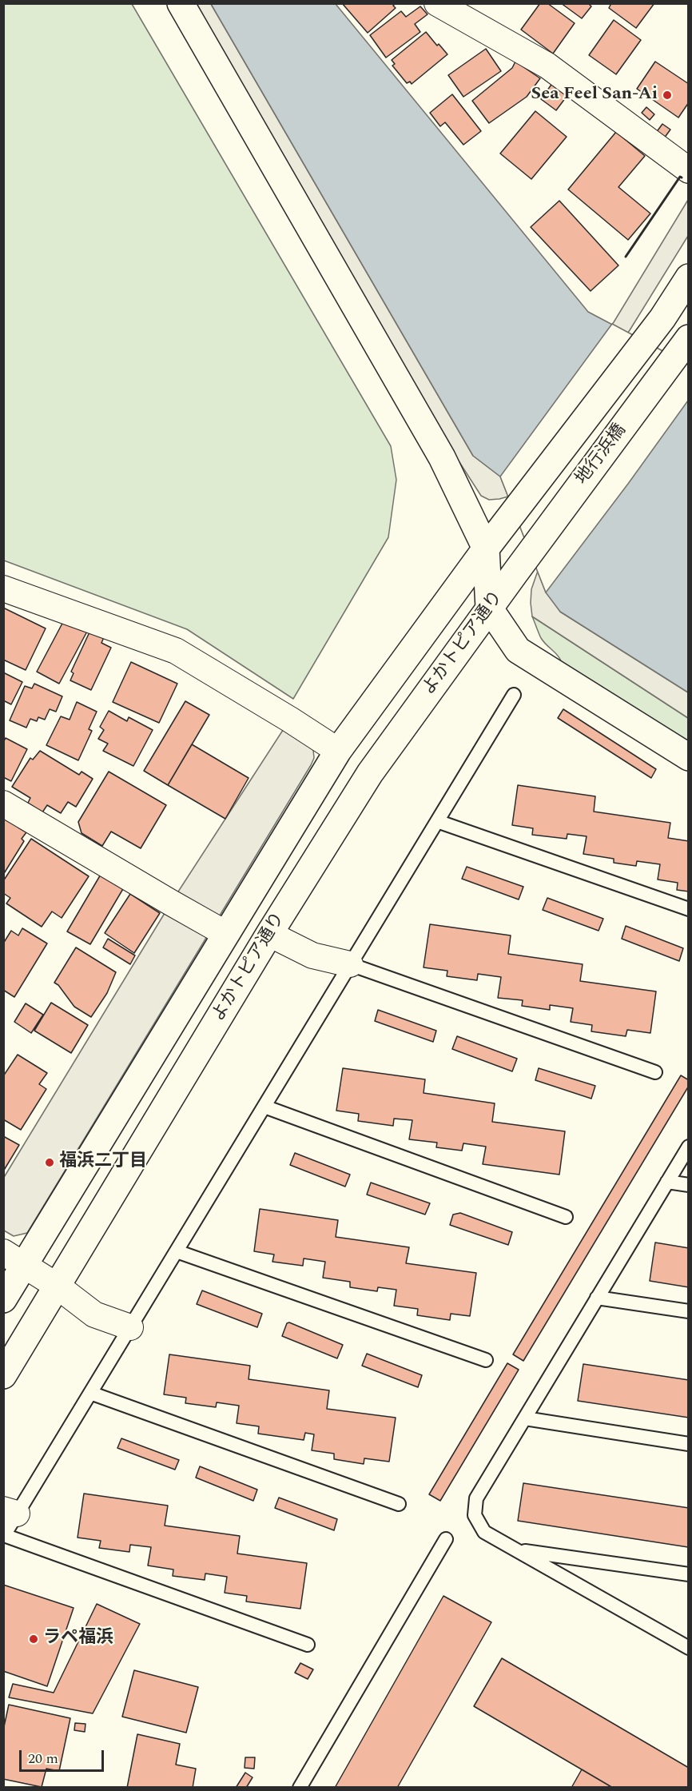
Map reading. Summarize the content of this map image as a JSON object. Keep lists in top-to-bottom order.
{
  "streets": {
    "street": ["地行浜橋", "よかトピア通り"]
  },
  "crossings": [
    ["地行浜橋", "よかトピア通り"]
  ],
  "places": ["Sea Feel San-Ai", "福浜二丁目", "ラペ福浜"],
  "scale_bar": "20 m"
}
